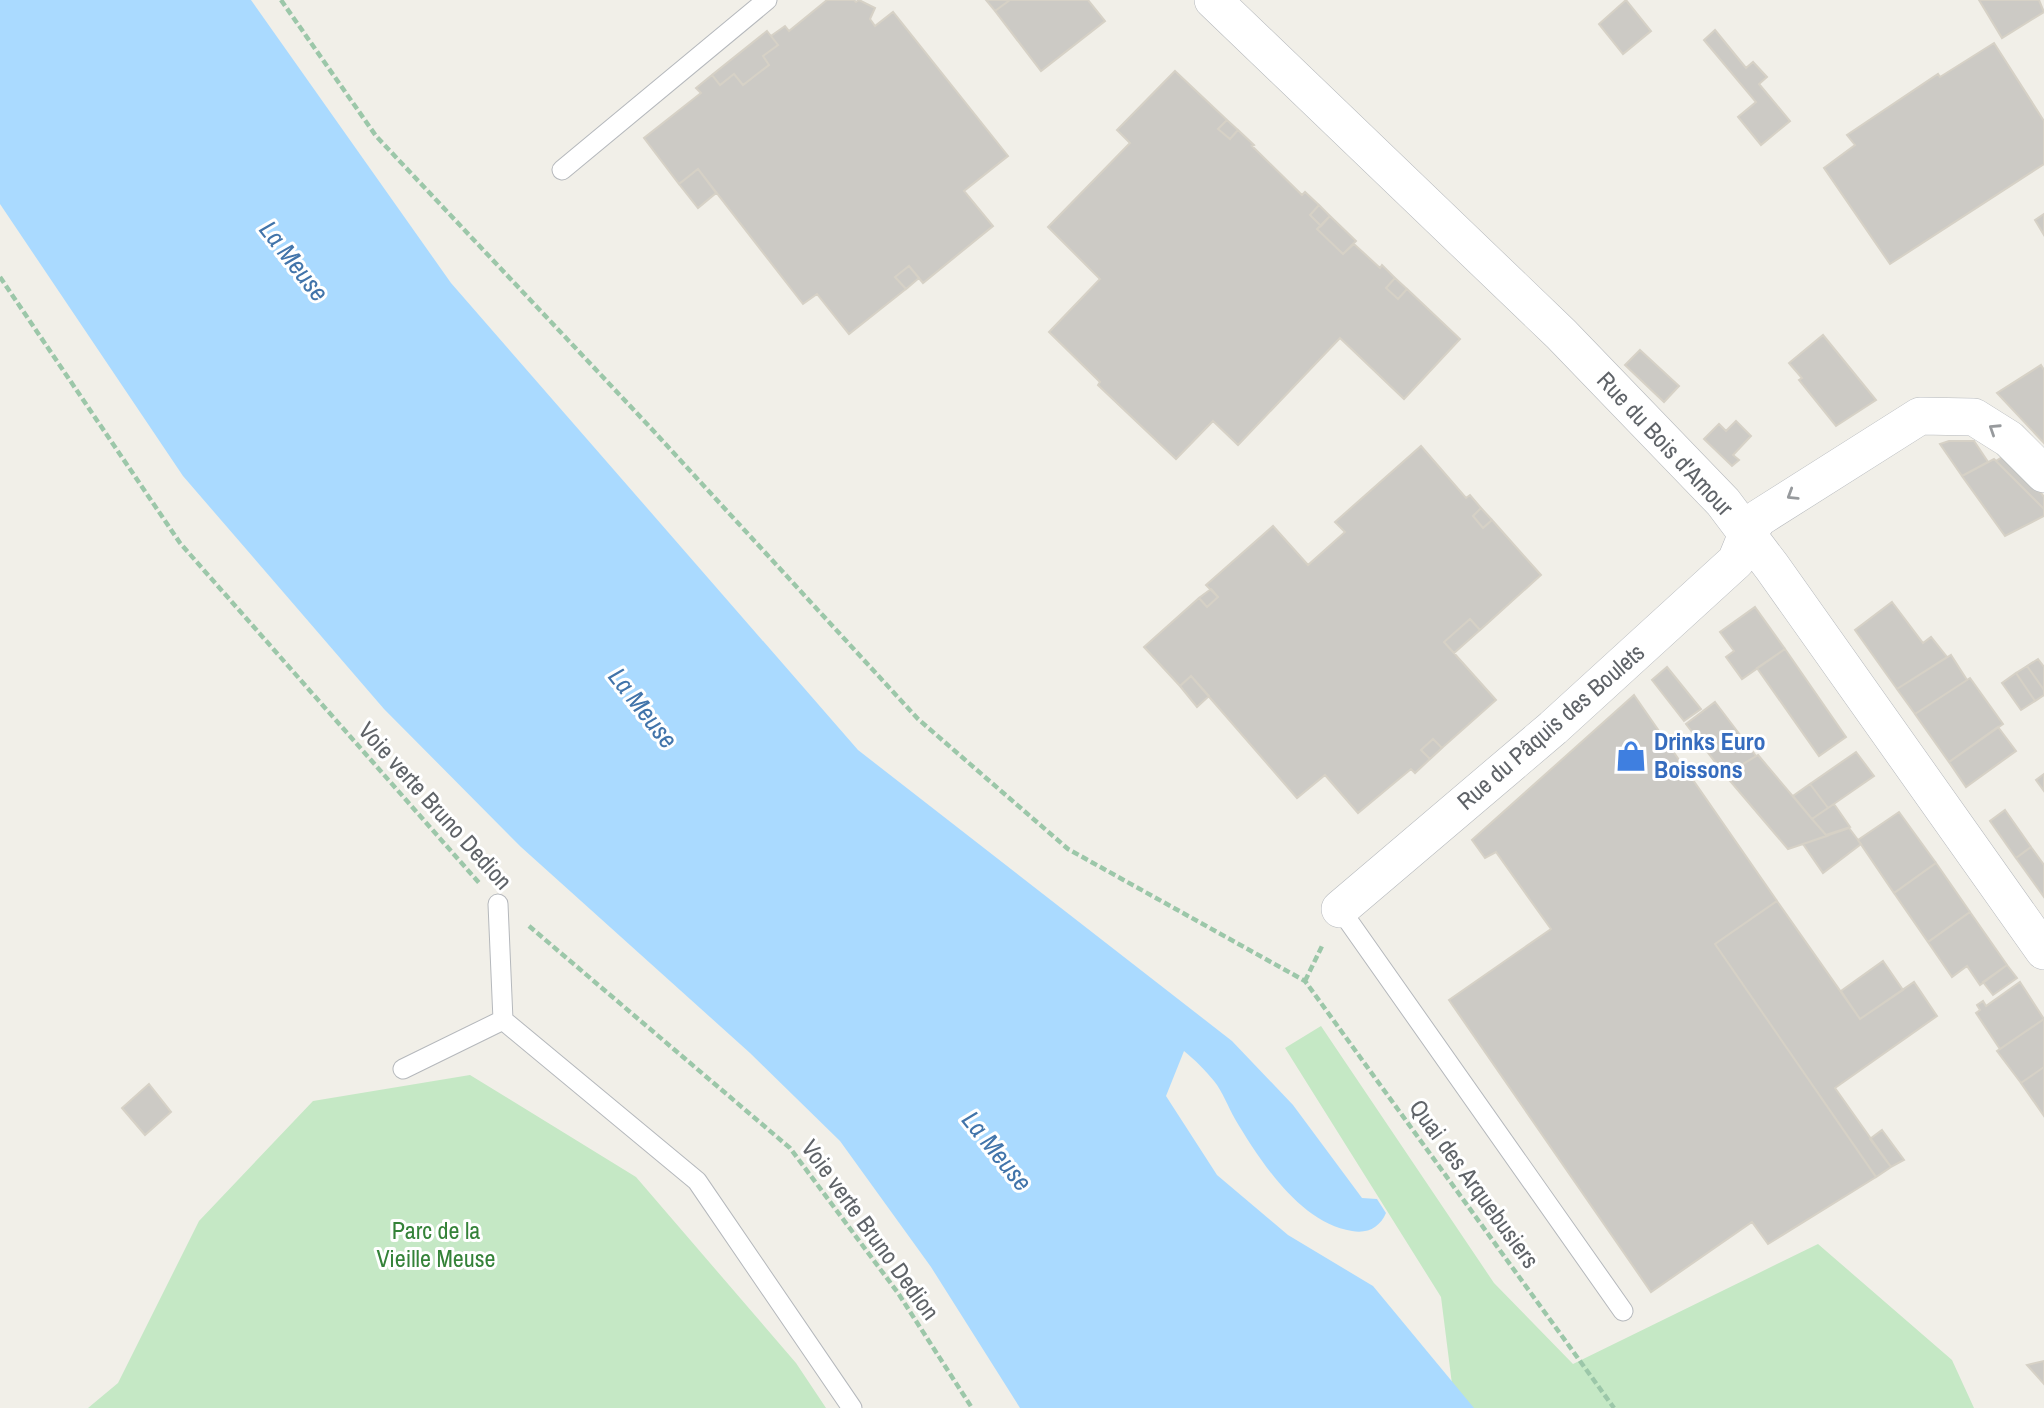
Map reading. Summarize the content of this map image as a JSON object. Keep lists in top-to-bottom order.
{
  "streets": {
    "street": ["Rue du Bois d'Amour", "Rue du Pâquis des Boulets"],
    "path": ["Voie verte Bruno Dedion", "Quai des Arquebusiers"]
  },
  "crossings": [
    ["Rue du Bois d'Amour", "Rue du Pâquis des Boulets"]
  ],
  "water": ["La Meuse"],
  "parks": ["Parc de la Vieille Meuse"],
  "places": {
    "shop": ["Drinks Euro Boissons"]
  }
}
